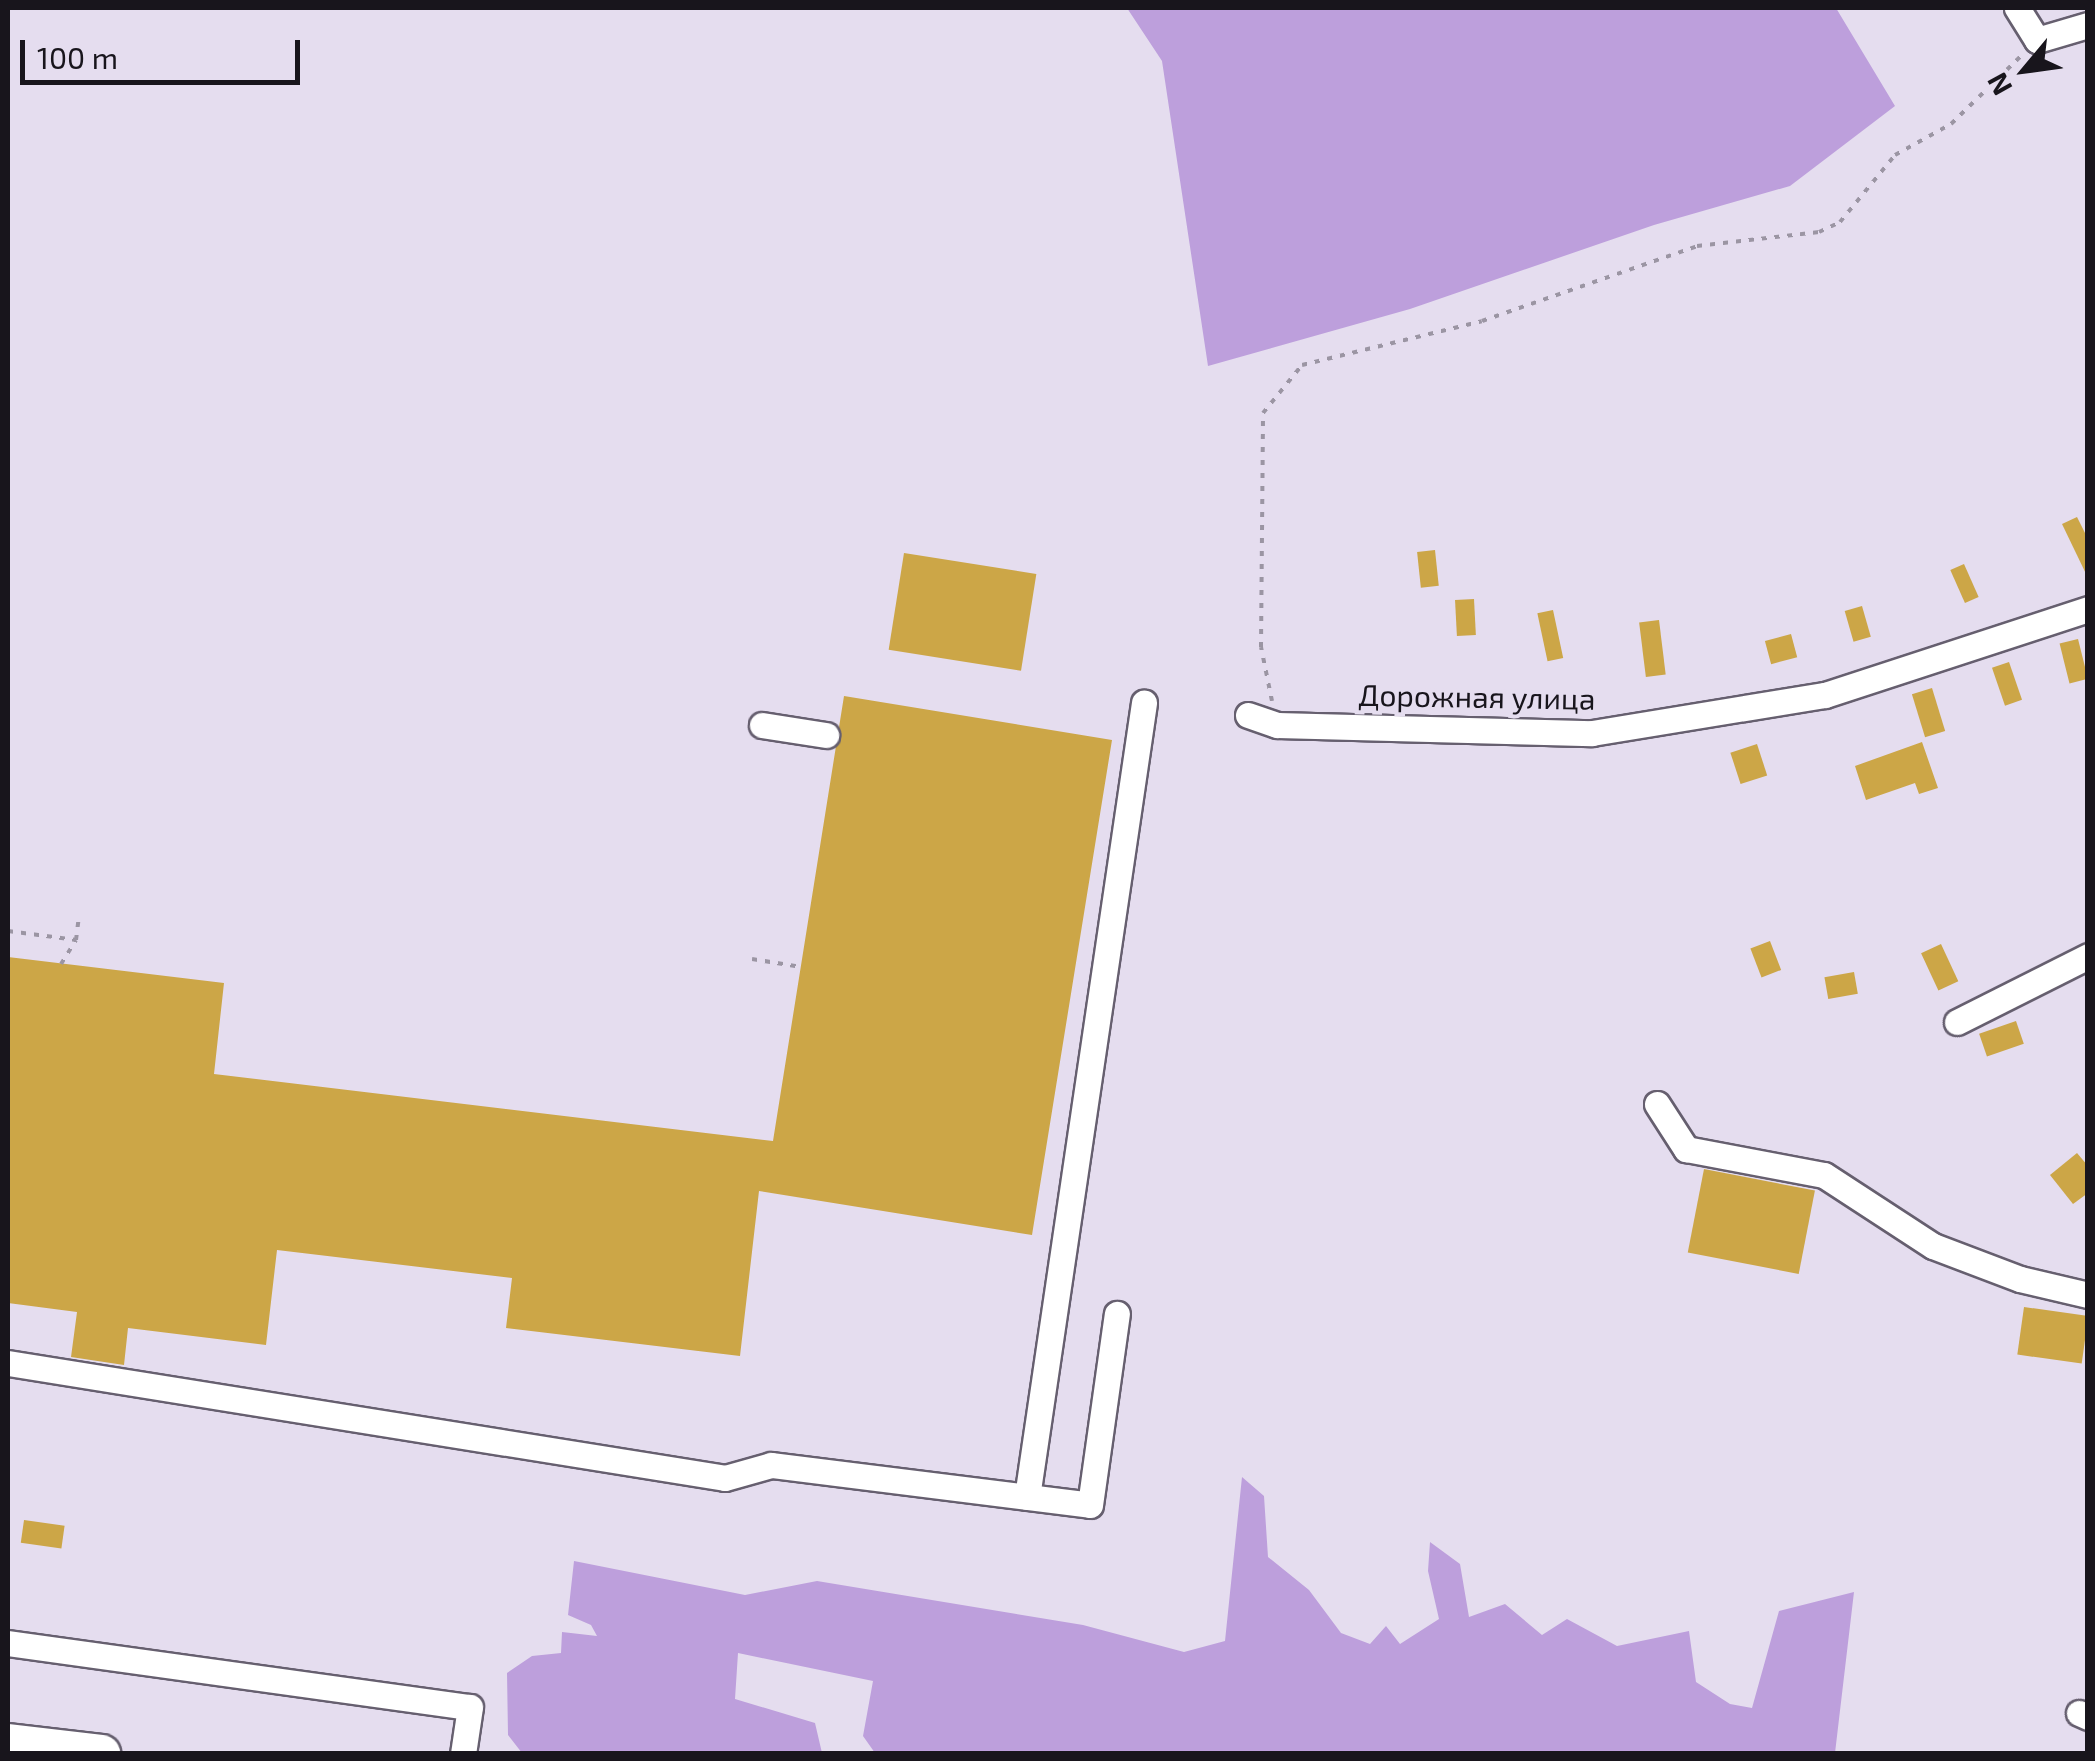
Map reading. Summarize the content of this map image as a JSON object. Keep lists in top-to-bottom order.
{
  "streets": {
    "street": ["Дорожная улица"]
  },
  "scale_bar": "100 m",
  "north": "bottom left"
}
